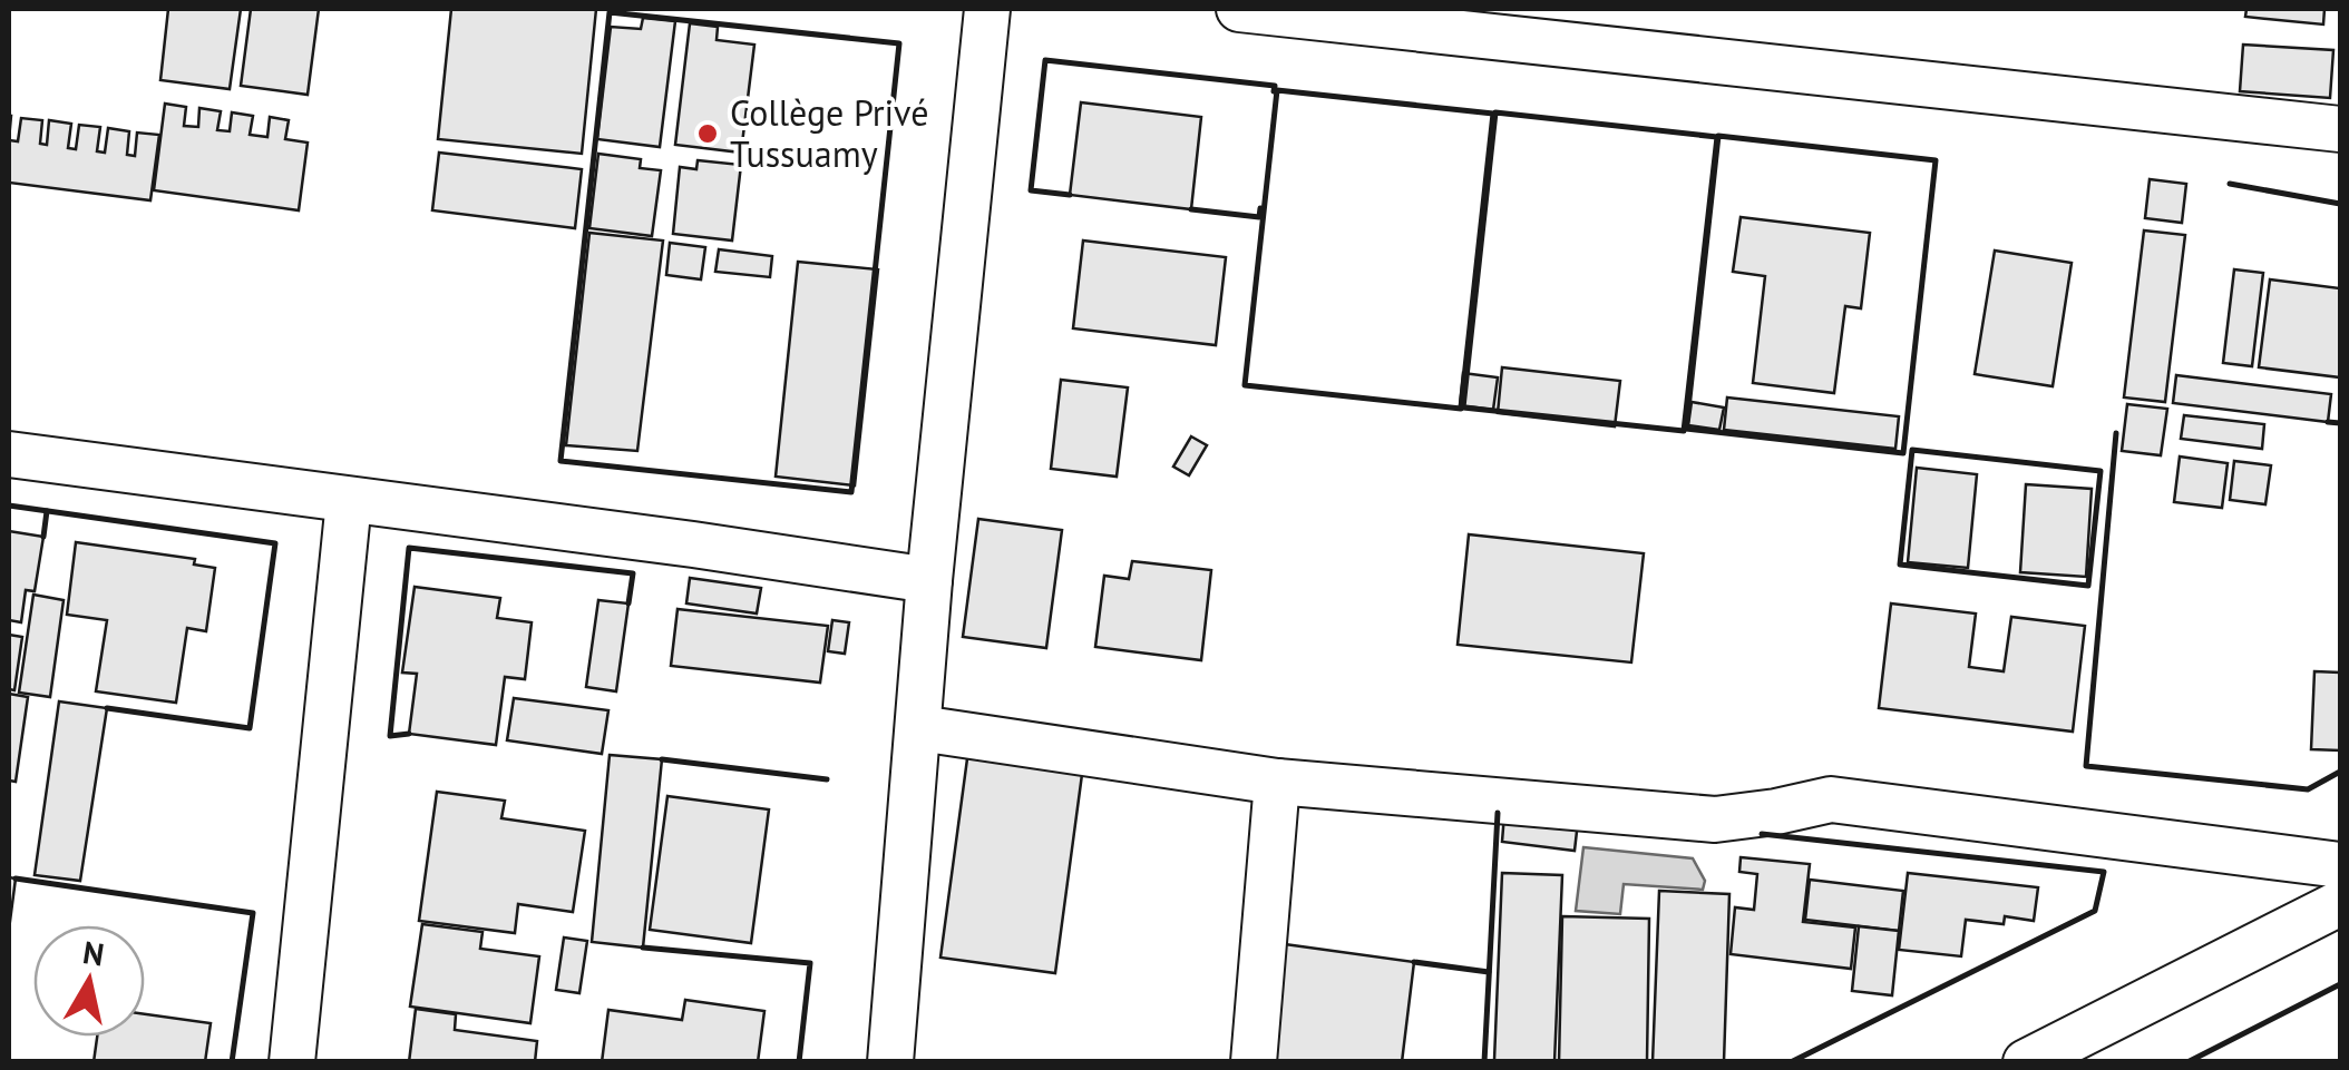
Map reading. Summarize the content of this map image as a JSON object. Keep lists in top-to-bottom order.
{
  "places": ["Collège Privé Tussuamy"],
  "north": "top"
}
